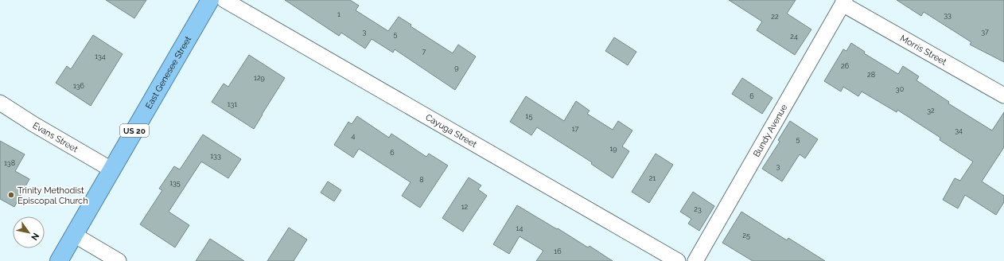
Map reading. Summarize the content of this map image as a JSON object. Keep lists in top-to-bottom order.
{
  "streets": {
    "highway": ["East Genesee Street", "US 20"],
    "street": [
      "Morris Street",
      "Cayuga Street",
      "Bundy Avenue",
      "Evans Street"
    ]
  },
  "crossings": [
    ["Morris Street", "Bundy Avenue"],
    ["East Genesee Street", "Evans Street"]
  ],
  "places": ["Trinity Methodist Episcopal Church"],
  "house_numbers": [
    "1",
    "33",
    "22",
    "3",
    "37",
    "5",
    "24",
    "7",
    "134",
    "26",
    "9",
    "28",
    "129",
    "136",
    "30",
    "6",
    "131",
    "32",
    "15",
    "17",
    "34",
    "4",
    "5",
    "19",
    "6",
    "133",
    "138",
    "3",
    "21",
    "8",
    "135",
    "12",
    "23",
    "14",
    "25",
    "16"
  ],
  "north": "bottom right"
}
